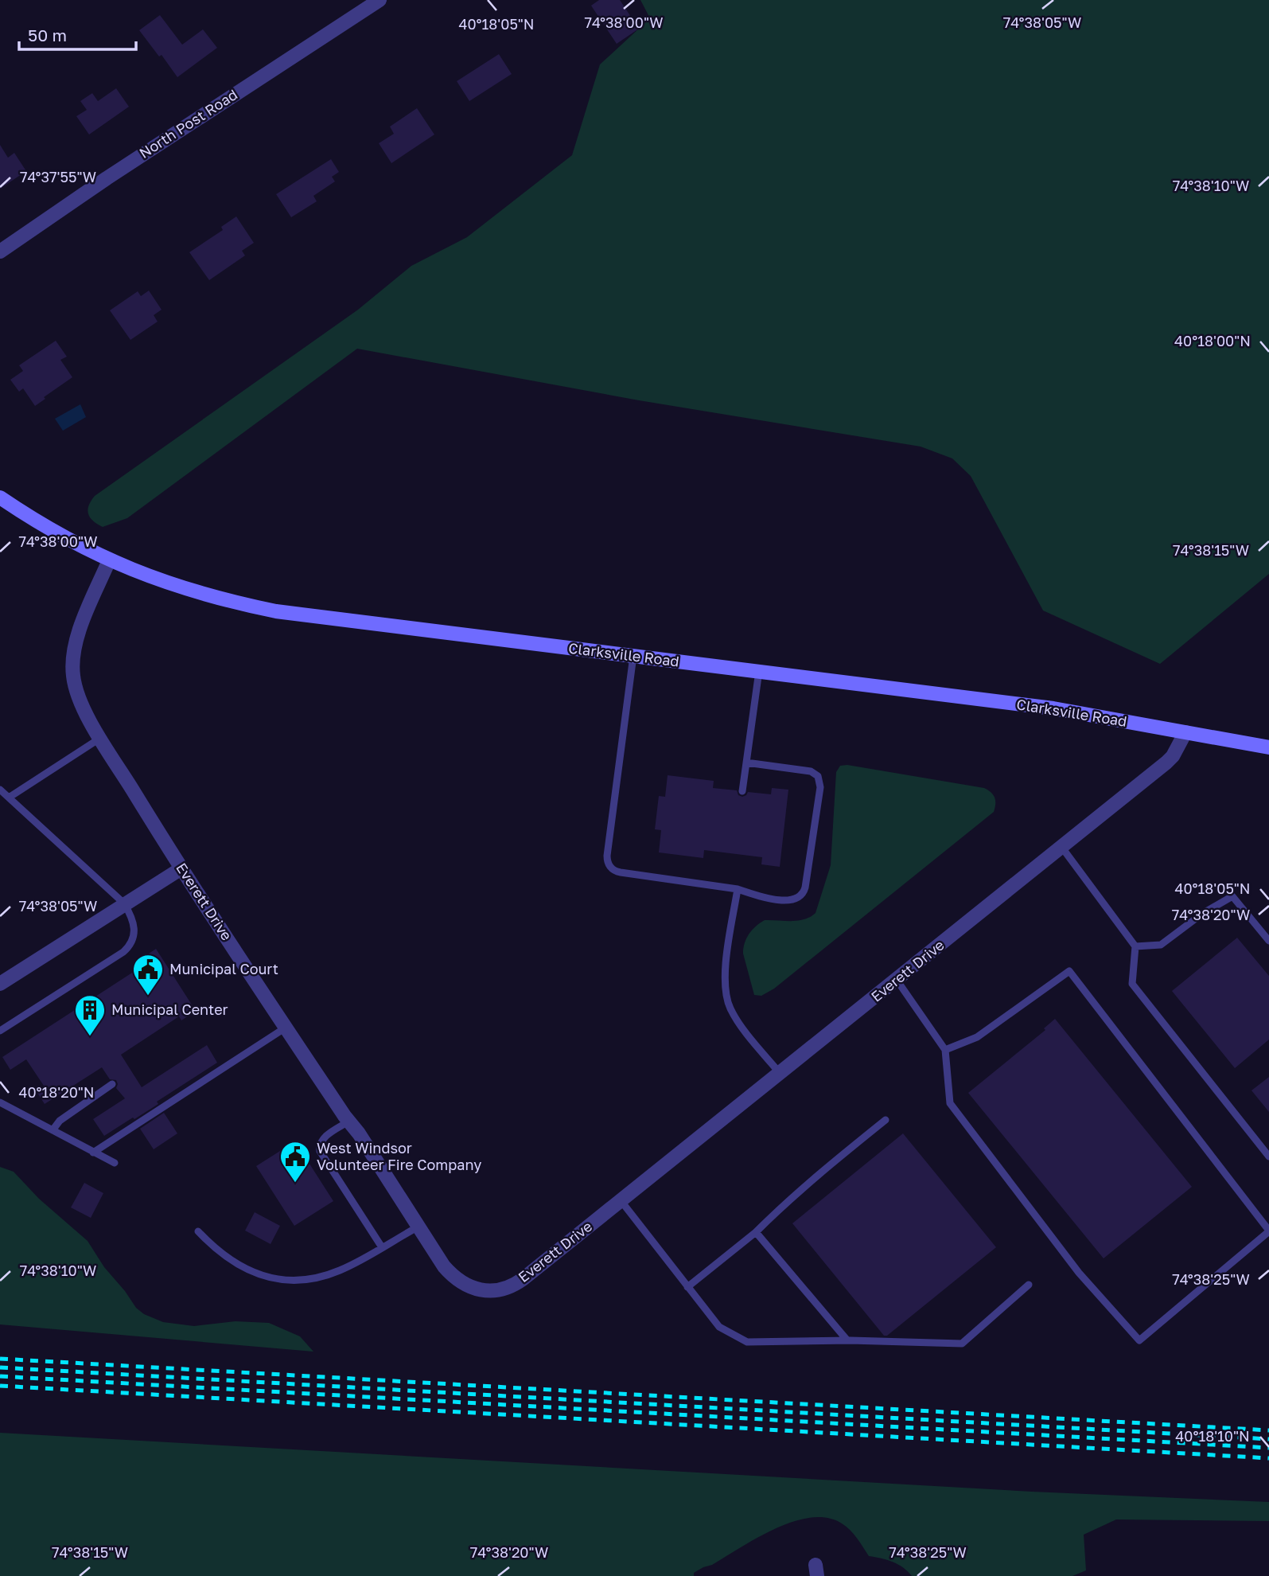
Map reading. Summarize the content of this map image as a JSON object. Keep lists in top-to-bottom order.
{
  "streets": {
    "street": ["North Post Road", "Clarksville Road", "Everett Drive"]
  },
  "crossings": [
    ["Clarksville Road", "Everett Drive"]
  ],
  "places": {
    "public building": ["Municipal Court", "West Windsor Volunteer Fire Company"],
    "building": ["Municipal Center"]
  },
  "scale_bar": "50 m",
  "coordinates": [
    "74°38'00\"W",
    "74°38'05\"W",
    "40°18'05\"N",
    "74°37'55\"W",
    "74°38'10\"W",
    "40°18'00\"N",
    "74°38'15\"W",
    "74°38'20\"W",
    "40°18'20\"N",
    "74°38'25\"W",
    "40°18'10\"N"
  ]
}
